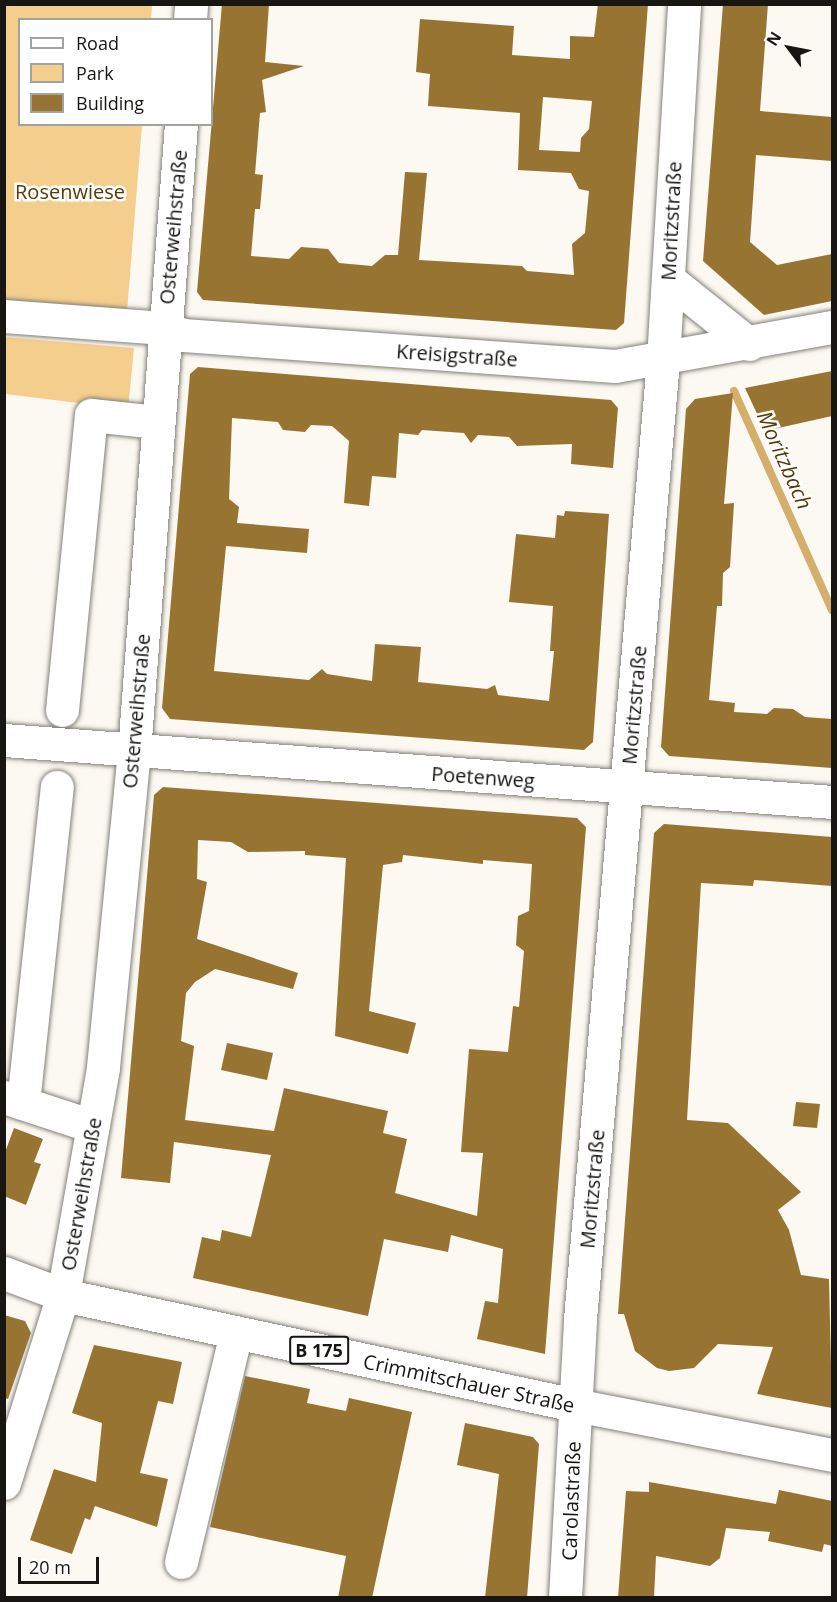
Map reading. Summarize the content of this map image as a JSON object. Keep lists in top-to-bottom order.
{
  "streets": {
    "street": [
      "Moritzstraße",
      "Osterweihstraße",
      "Kreisigstraße",
      "Poetenweg",
      "B 175",
      "Crimmitschauer Straße",
      "Carolastraße"
    ]
  },
  "crossings": [
    ["Moritzstraße", "Kreisigstraße"],
    ["Moritzstraße", "Poetenweg"],
    ["Moritzstraße", "Crimmitschauer Straße"],
    ["Moritzstraße", "Carolastraße"],
    ["Osterweihstraße", "Kreisigstraße"],
    ["Osterweihstraße", "Poetenweg"],
    ["Osterweihstraße", "Crimmitschauer Straße"],
    ["Crimmitschauer Straße", "Carolastraße"]
  ],
  "water": ["Moritzbach"],
  "parks": ["Rosenwiese"],
  "legend": ["Road", "Park", "Building"],
  "scale_bar": "20 m",
  "north": "top left"
}
